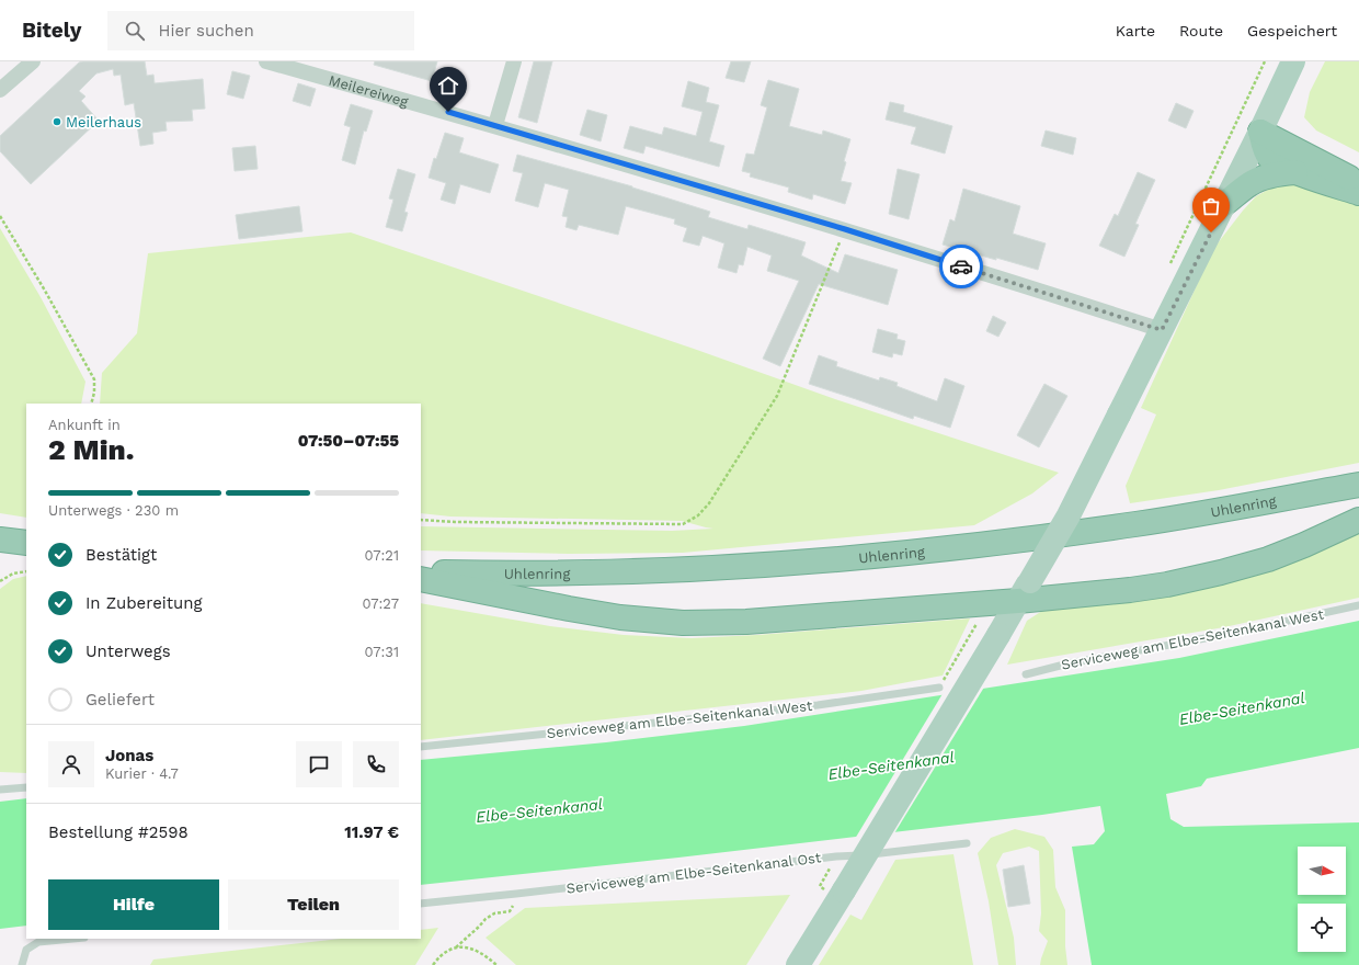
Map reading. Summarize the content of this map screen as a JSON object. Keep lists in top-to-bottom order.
{
  "streets": {
    "highway": ["Uhlenring"],
    "street": ["Meilereiweg"],
    "lane": ["Serviceweg am Elbe-Seitenkanal West", "Serviceweg am Elbe-Seitenkanal Ost"]
  },
  "water": ["Elbe-Seitenkanal"],
  "places": ["Meilerhaus"],
  "north": "right",
  "page": {
    "header": "Bitely",
    "search": "Hier suchen",
    "nav": ["Karte", "Route", "Gespeichert"],
    "heading": ["2 Min.", "Ankunft in", "07:50–07:55"],
    "panel": [
      "Jonas",
      "Kurier · 4.7",
      "Bestellung #2598",
      "11.97 €"
    ],
    "bar": "Unterwegs · 230 m",
    "list": [
      ["Bestätigt", "07:21"],
      ["In Zubereitung", "07:27"],
      ["Unterwegs", "07:31"],
      "Geliefert"
    ],
    "buttons": ["Hilfe", "Teilen"]
  }
}
